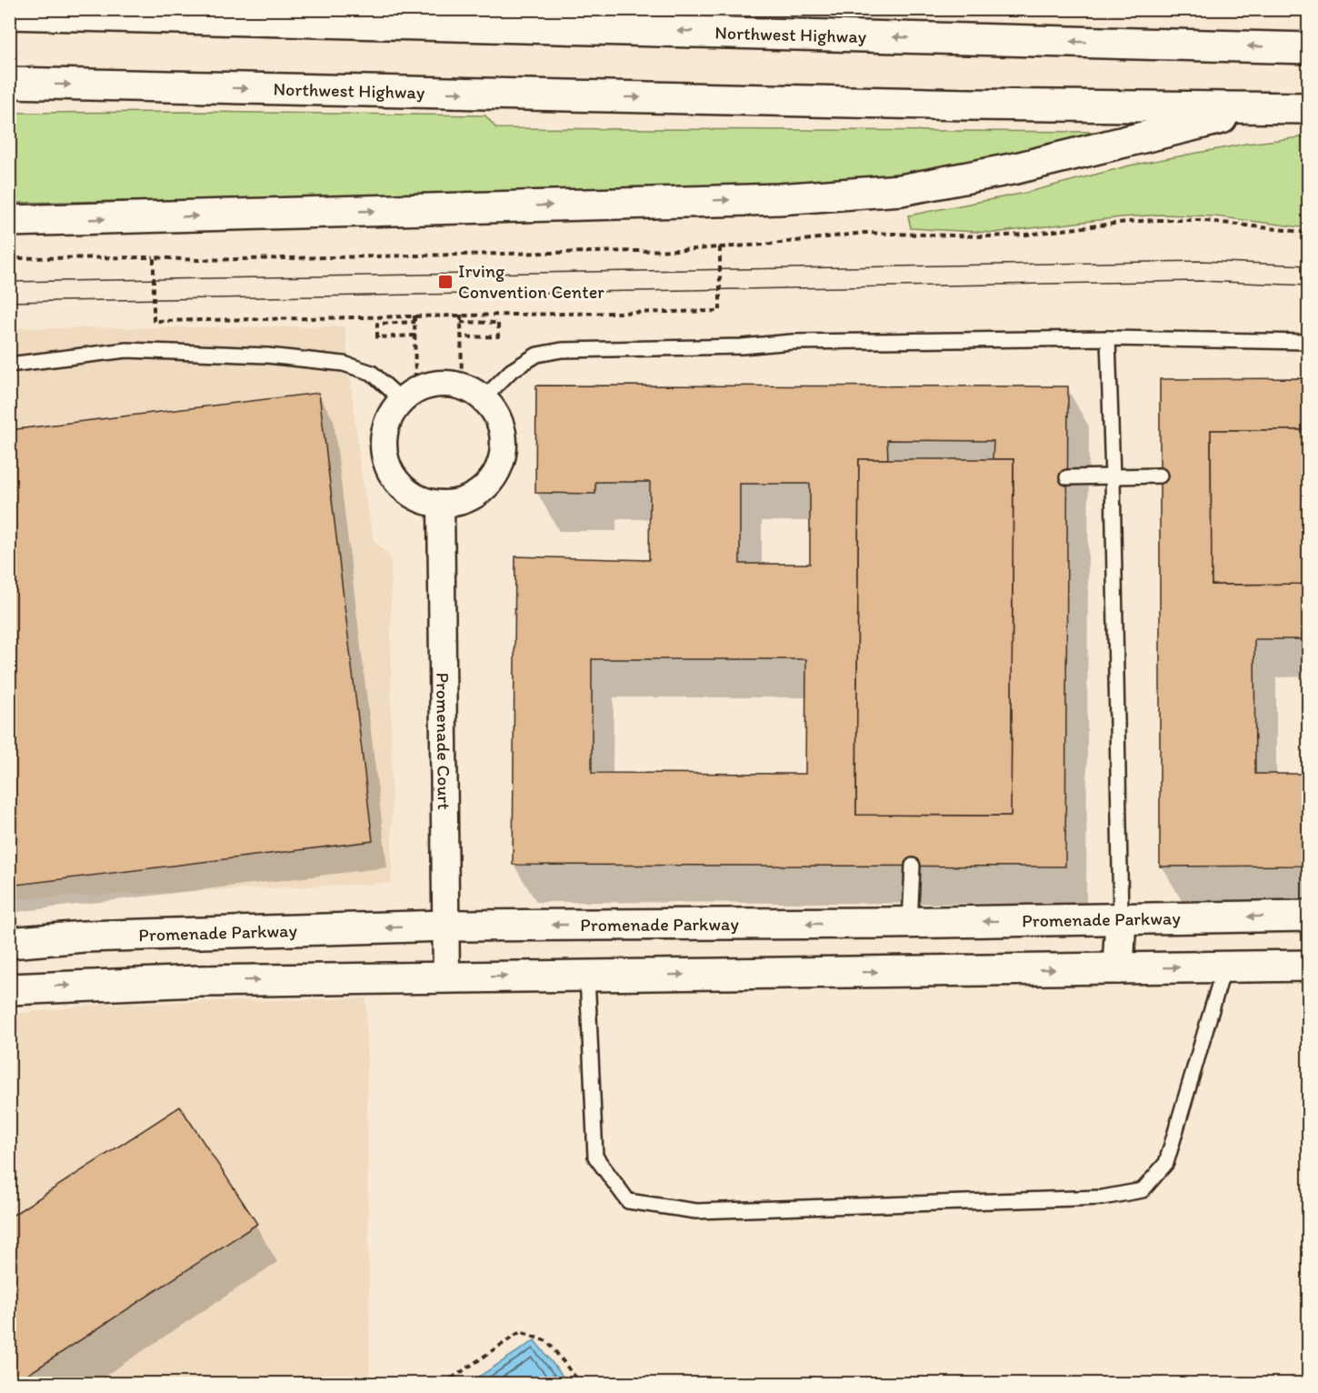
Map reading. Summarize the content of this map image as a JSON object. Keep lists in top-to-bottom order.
{
  "streets": {
    "main road": ["Northwest Highway", "Promenade Parkway"],
    "street": ["Promenade Court"]
  },
  "crossings": [
    ["Promenade Court", "Promenade Parkway"]
  ],
  "places": {
    "transit": ["Irving Convention Center"]
  }
}
